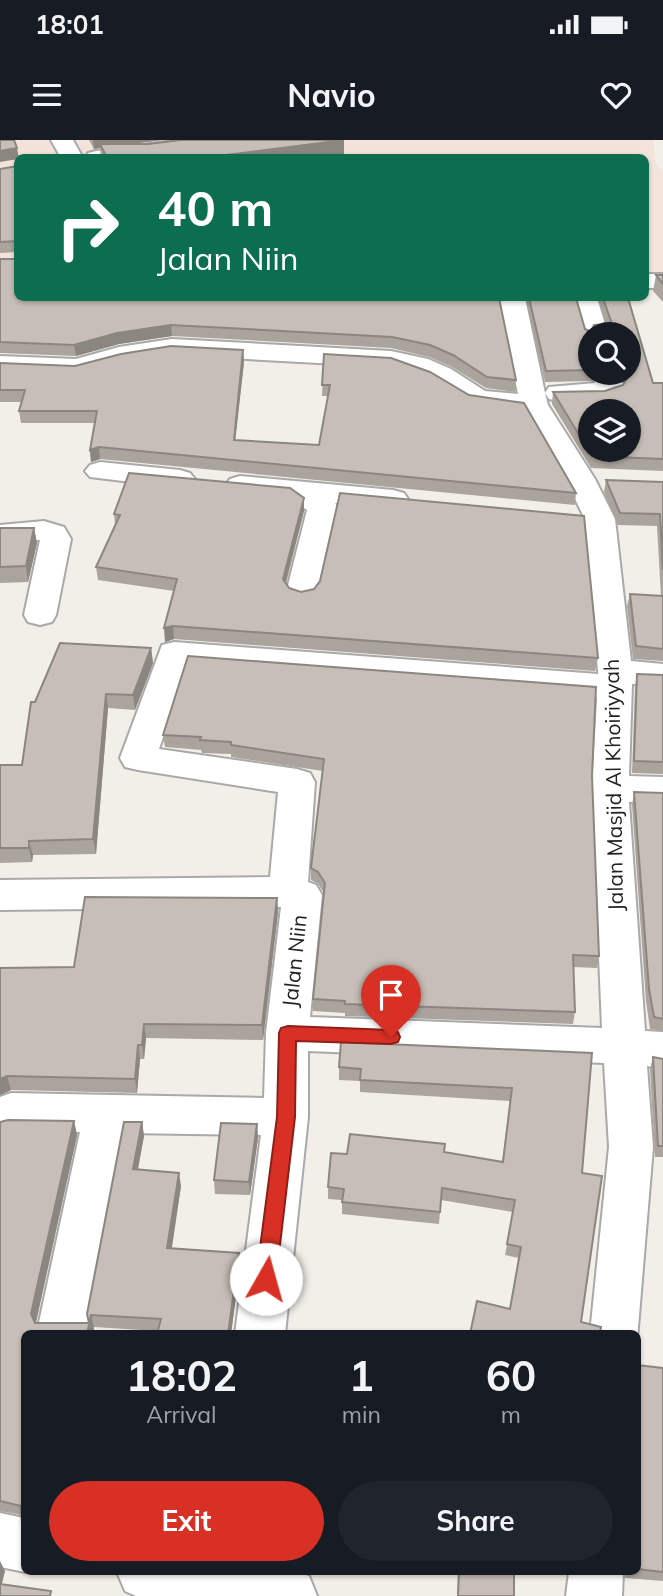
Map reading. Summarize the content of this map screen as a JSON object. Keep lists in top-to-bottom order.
{
  "streets": {
    "street": ["Jalan Masjid Al Khoiriyyah", "Jalan Niin"]
  },
  "crossings": [
    ["Jalan Masjid Al Khoiriyyah", "Jalan Niin"]
  ],
  "page": {
    "status": "18:01",
    "header": "Navio",
    "turn": ["40 m", "Jalan Niin"],
    "eta": [
      "18:02",
      "Arrival",
      "1",
      "min",
      "60",
      "m"
    ],
    "buttons": ["Exit", "Share"]
  }
}
